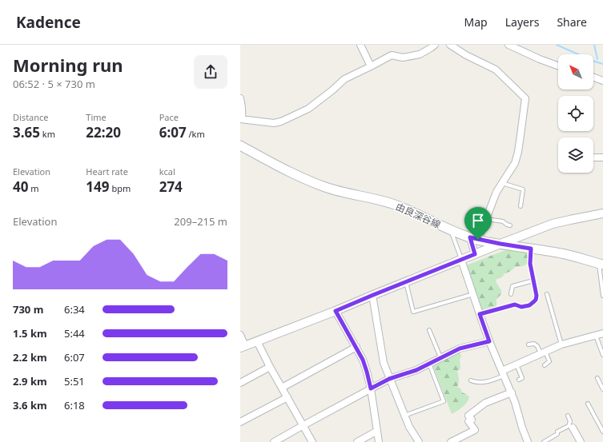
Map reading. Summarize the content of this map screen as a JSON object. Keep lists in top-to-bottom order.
{
  "streets": {
    "main road": ["由良深谷線"]
  },
  "north": "top left",
  "page": {
    "header": "Kadence",
    "nav": ["Map", "Layers", "Share"],
    "heading": ["Morning run", "06:52 · 5 × 730 m"],
    "stats": [
      ["Distance", "3.65 km"],
      ["Time", "22:20"],
      ["Pace", "6:07 /km"],
      ["Elevation", "40 m"],
      ["Heart rate", "149 bpm"],
      ["kcal", "274"]
    ],
    "chart": ["Elevation", "209–215 m"],
    "list": [
      {
        "name": "730 m",
        "note": "6:34"
      },
      {
        "name": "1.5 km",
        "note": "5:44"
      },
      {
        "name": "2.2 km",
        "note": "6:07"
      },
      {
        "name": "2.9 km",
        "note": "5:51"
      },
      {
        "name": "3.6 km",
        "note": "6:18"
      }
    ]
  }
}
